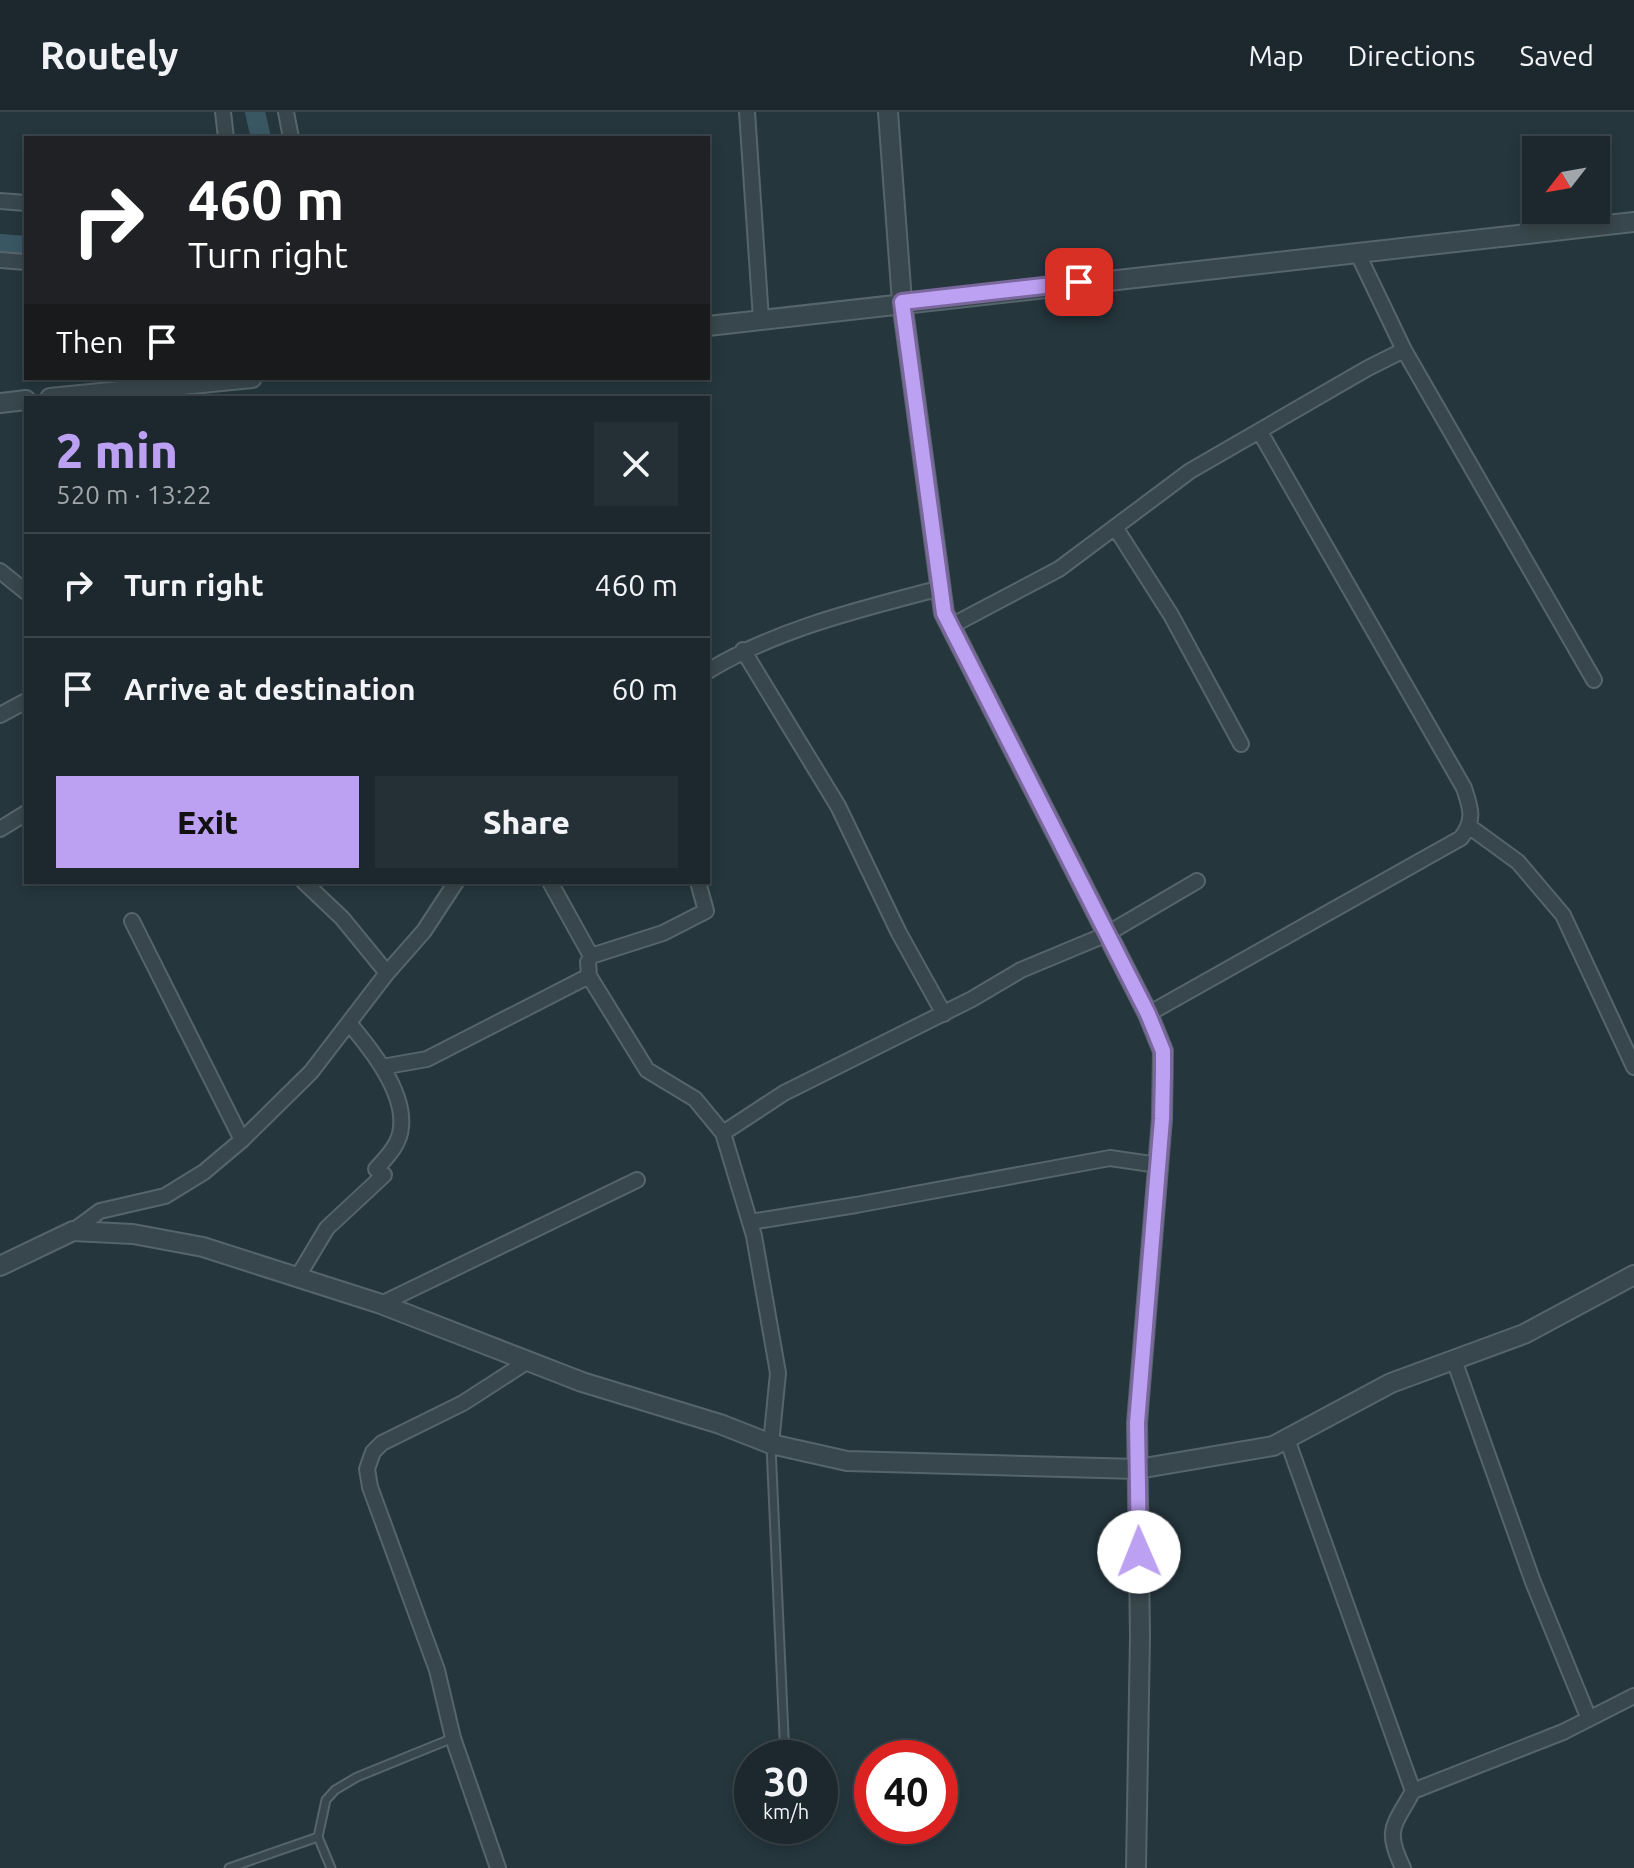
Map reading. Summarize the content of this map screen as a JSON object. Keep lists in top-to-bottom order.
{
  "north": "bottom left",
  "page": {
    "header": "Routely",
    "nav": ["Map", "Directions", "Saved"],
    "turn": ["460 m", "Turn right"],
    "then": "Then",
    "heading": ["2 min", "520 m · 13:22"],
    "list": [
      {
        "name": "Turn right",
        "value": "460 m"
      },
      {
        "name": "Arrive at destination",
        "value": "60 m"
      }
    ],
    "buttons": ["Exit", "Share"],
    "speed": "30 km/h",
    "limit": "40"
  }
}
